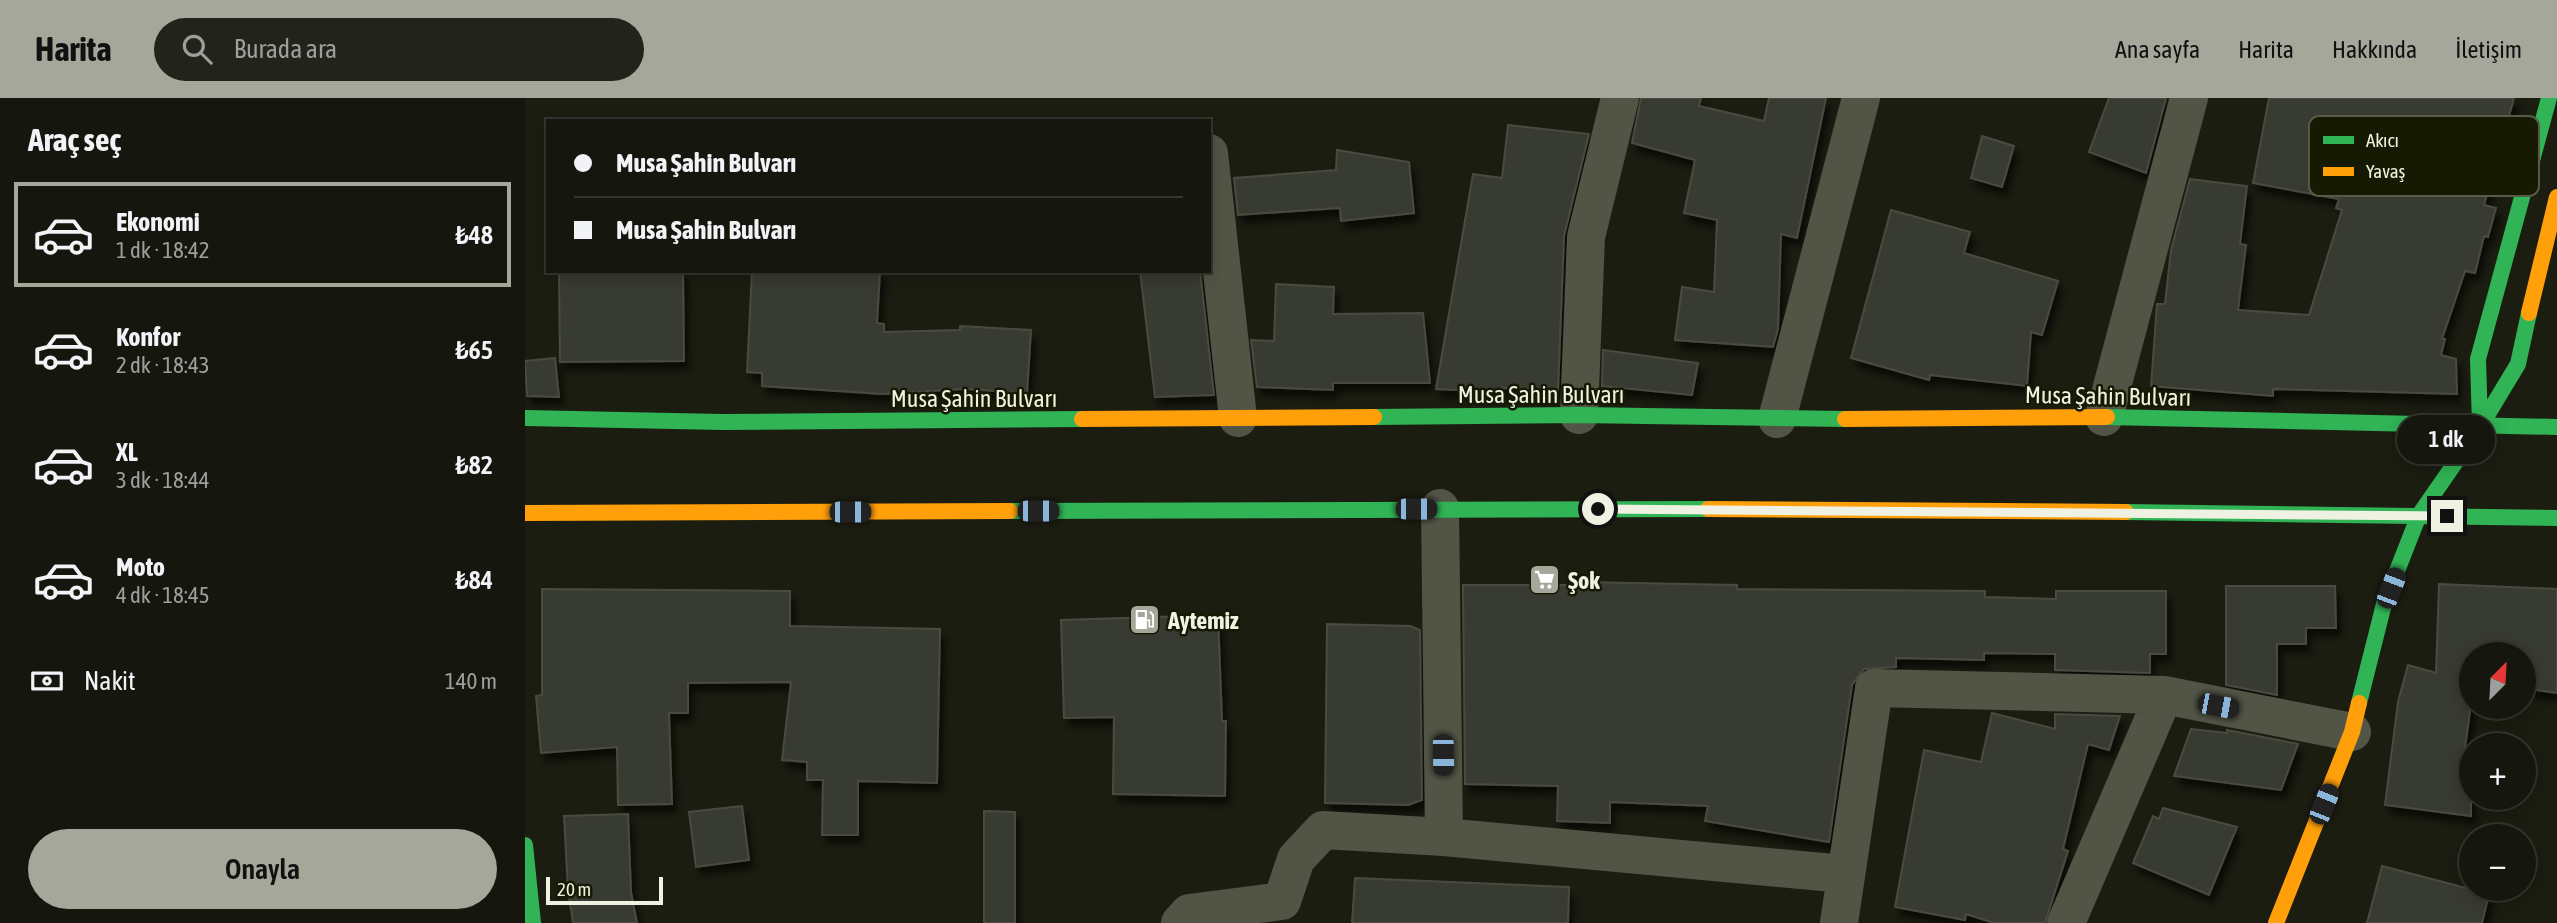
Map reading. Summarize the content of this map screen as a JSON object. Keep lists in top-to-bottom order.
{
  "streets": {
    "main road": ["Musa Şahin Bulvarı"]
  },
  "places": {
    "supermarket": ["Şok"],
    "fuel station": ["Aytemiz"]
  },
  "legend": ["Akıcı", "Yavaş"],
  "scale_bar": "20 m",
  "north": "top right",
  "page": {
    "header": "Harita",
    "search": "Burada ara",
    "nav": [
      "Ana sayfa",
      "Harita",
      "Hakkında",
      "İletişim"
    ],
    "heading": "Araç seç",
    "banner": ["Musa Şahin Bulvarı", "Musa Şahin Bulvarı"],
    "list": [
      {
        "name": "Ekonomi",
        "note": "1 dk · 18:42",
        "value": "₺48"
      },
      {
        "name": "Konfor",
        "note": "2 dk · 18:43",
        "value": "₺65"
      },
      {
        "name": "XL",
        "note": "3 dk · 18:44",
        "value": "₺82"
      },
      {
        "name": "Moto",
        "note": "4 dk · 18:45",
        "value": "₺84"
      }
    ],
    "bubble": "1 dk",
    "pay": ["Nakit", "140 m"],
    "map_buttons": ["+", "−"],
    "buttons": "Onayla",
    "scale": "20 m"
  }
}
